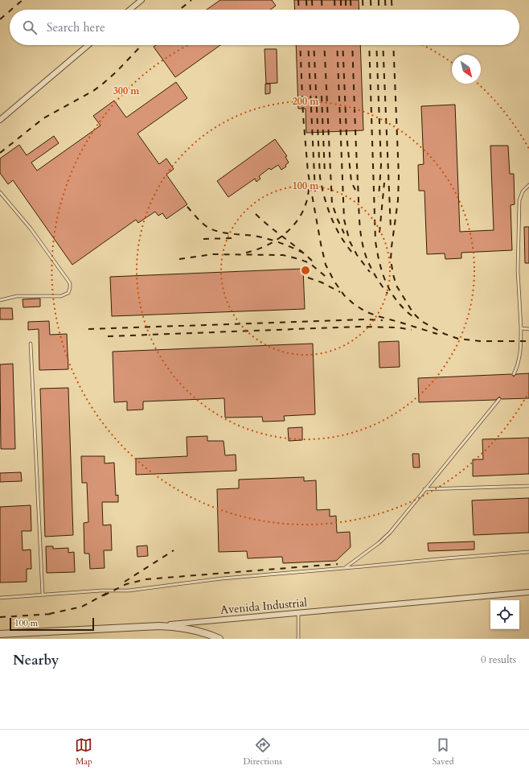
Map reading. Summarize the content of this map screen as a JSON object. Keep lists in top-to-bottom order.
{
  "streets": {
    "street": ["Avenida Industrial"]
  },
  "scale_bar": "100 m",
  "north": "bottom right",
  "page": {
    "search": "Search here",
    "scale": "100 m",
    "heading": ["Nearby", "0 results"],
    "nav": ["Map", "Directions", "Saved"]
  },
  "rings": ["300 m", "200 m", "100 m"]
}
